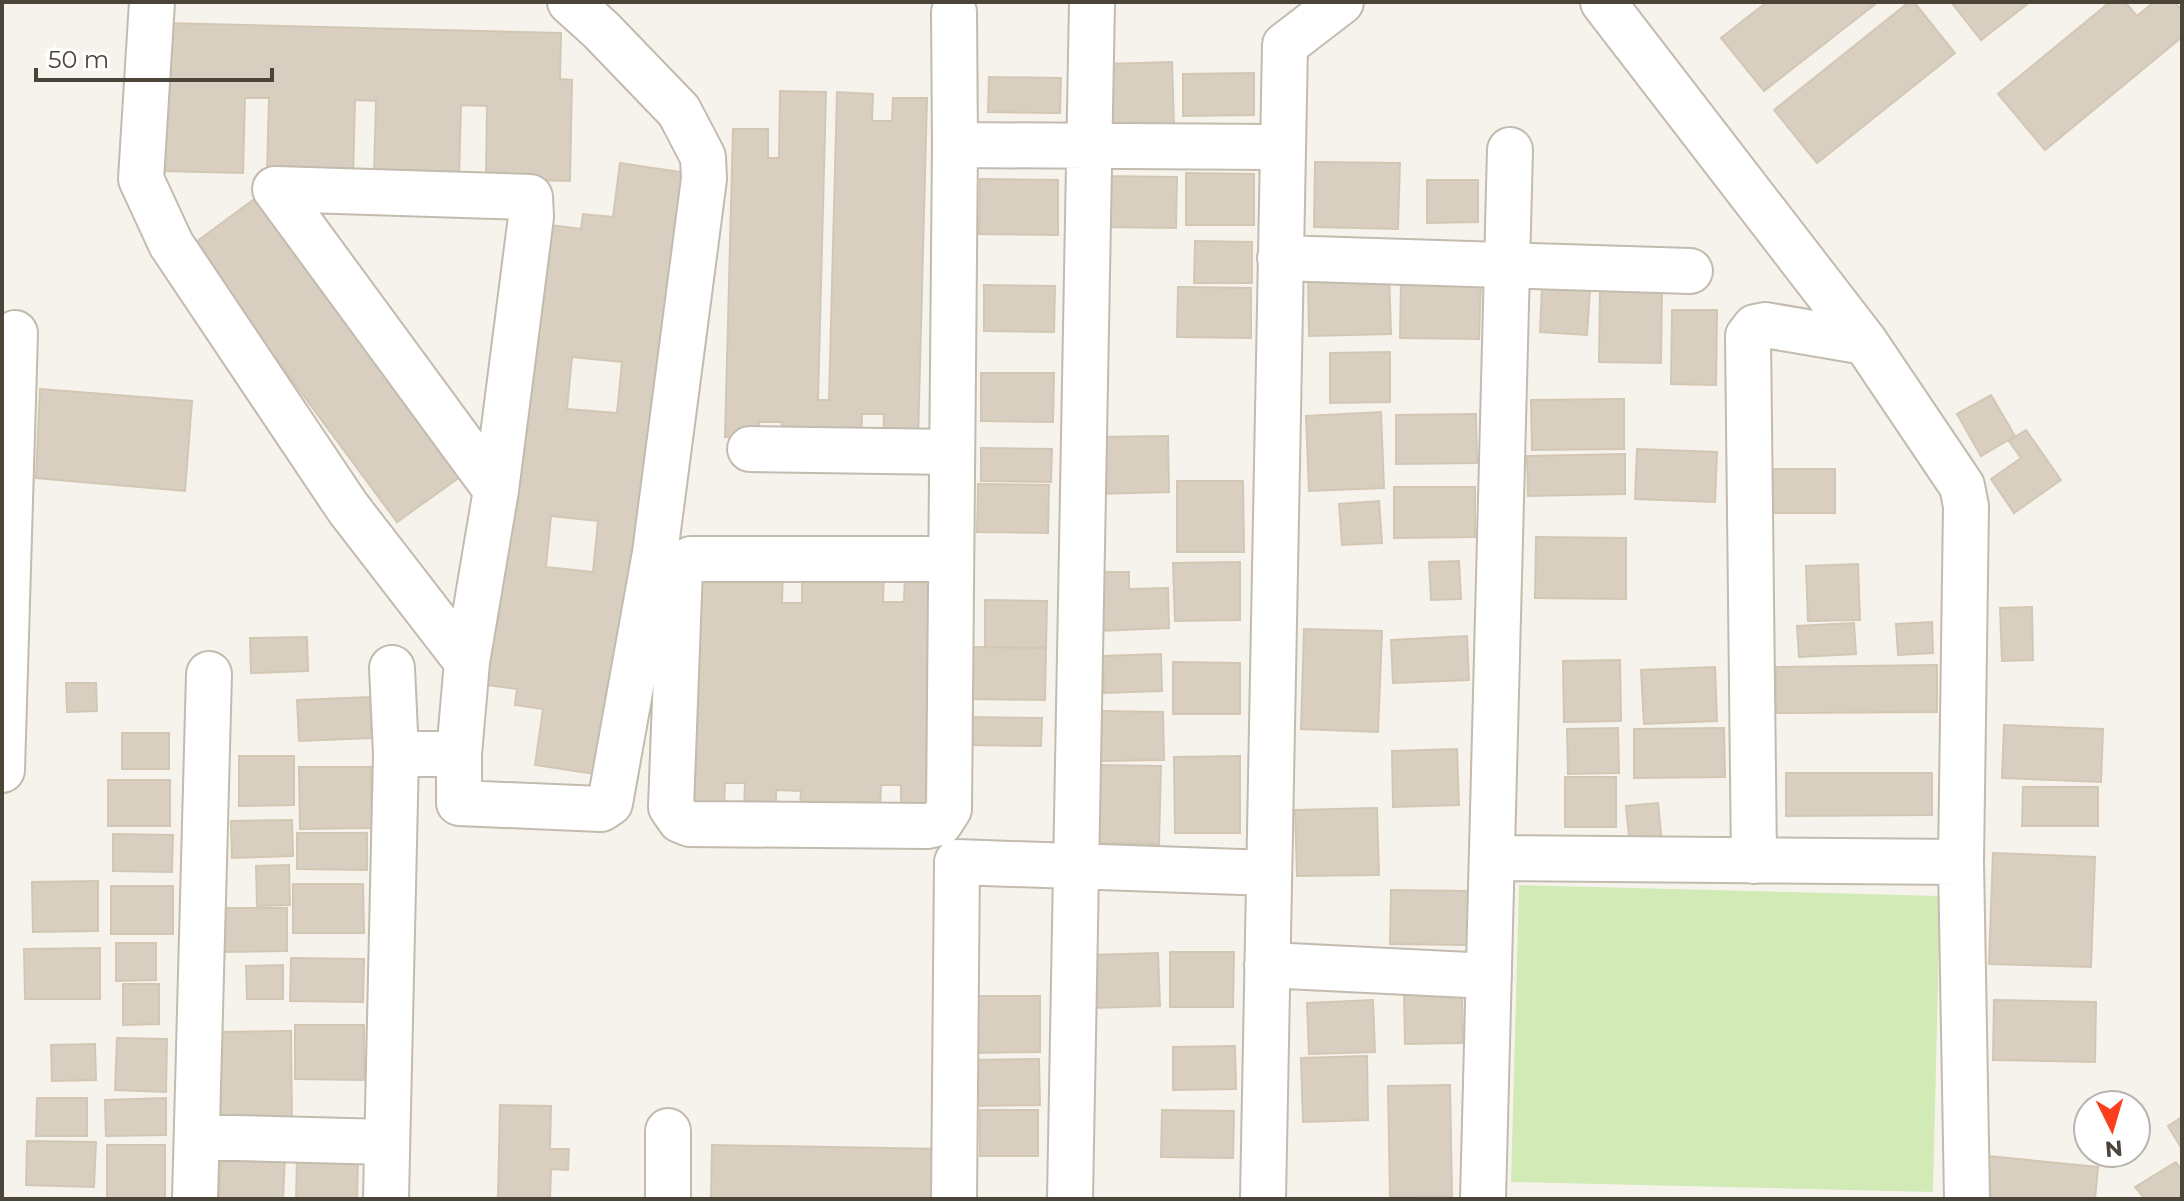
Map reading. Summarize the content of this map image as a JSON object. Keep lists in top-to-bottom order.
{
  "scale_bar": "50 m",
  "north": "bottom"
}
